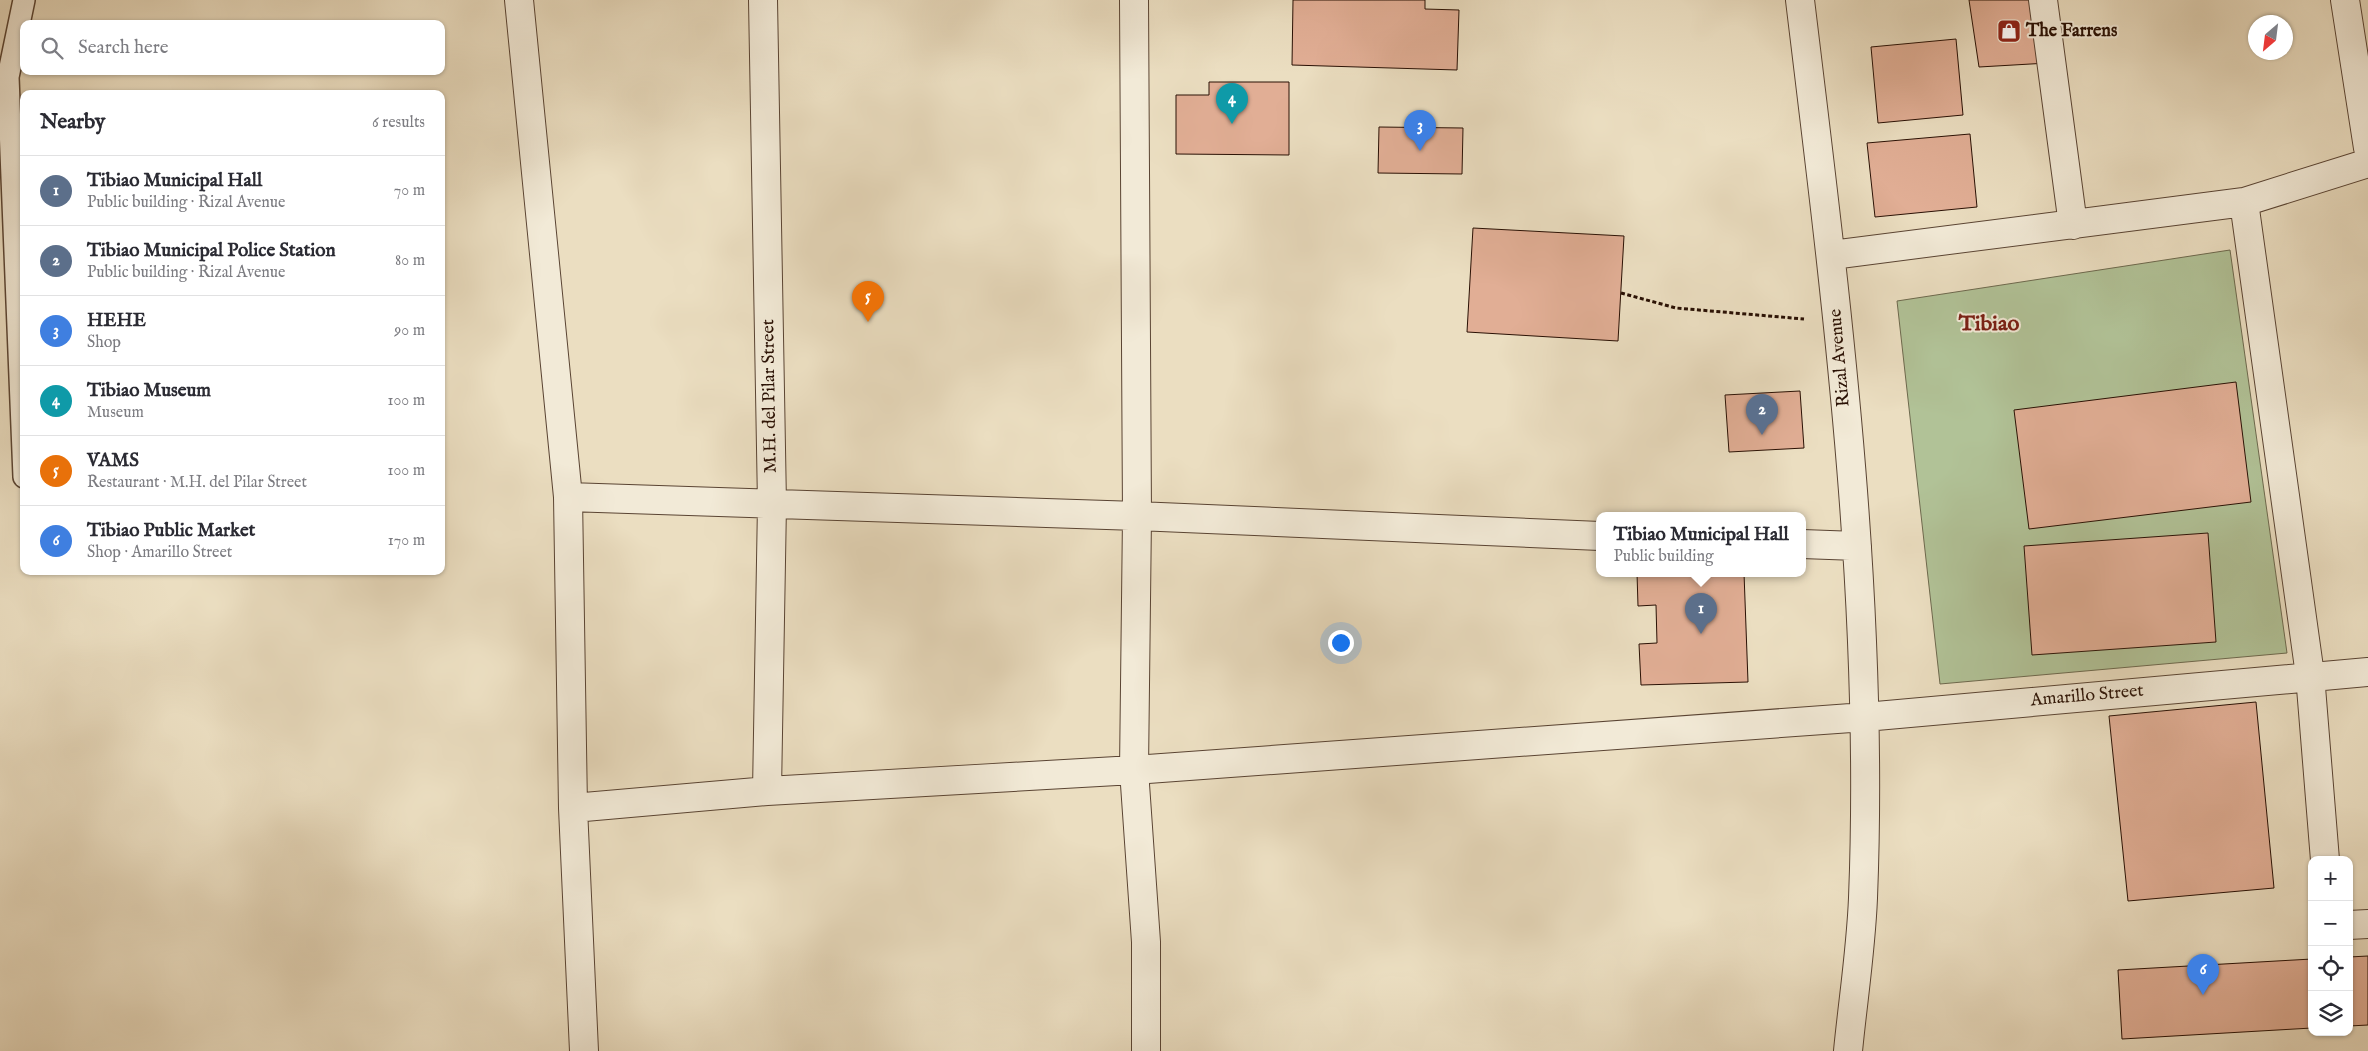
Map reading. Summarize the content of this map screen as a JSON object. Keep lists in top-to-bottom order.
{
  "streets": {
    "street": ["Rizal Avenue", "M.H. del Pilar Street", "Amarillo Street"]
  },
  "crossings": [
    ["Rizal Avenue", "Amarillo Street"],
    ["M.H. del Pilar Street", "Amarillo Street"]
  ],
  "districts": ["Tibiao"],
  "places": {
    "shop": ["The Farrens"]
  },
  "north": "bottom left",
  "page": {
    "search": "Search here",
    "pins": [
      "4",
      "3",
      "5",
      "2",
      "1",
      "6"
    ],
    "heading": ["Nearby", "6 results"],
    "list": [
      {
        "mark": "1",
        "name": "Tibiao Municipal Hall",
        "note": "Public building · Rizal Avenue",
        "value": "70 m"
      },
      {
        "mark": "2",
        "name": "Tibiao Municipal Police Station",
        "note": "Public building · Rizal Avenue",
        "value": "80 m"
      },
      {
        "mark": "3",
        "name": "HEHE",
        "note": "Shop",
        "value": "90 m"
      },
      {
        "mark": "4",
        "name": "Tibiao Museum",
        "note": "Museum",
        "value": "100 m"
      },
      {
        "mark": "5",
        "name": "VAMS",
        "note": "Restaurant · M.H. del Pilar Street",
        "value": "100 m"
      },
      {
        "mark": "6",
        "name": "Tibiao Public Market",
        "note": "Shop · Amarillo Street",
        "value": "170 m"
      }
    ],
    "popup": ["Tibiao Municipal Hall", "Public building"],
    "map_buttons": ["+", "−"]
  }
}
